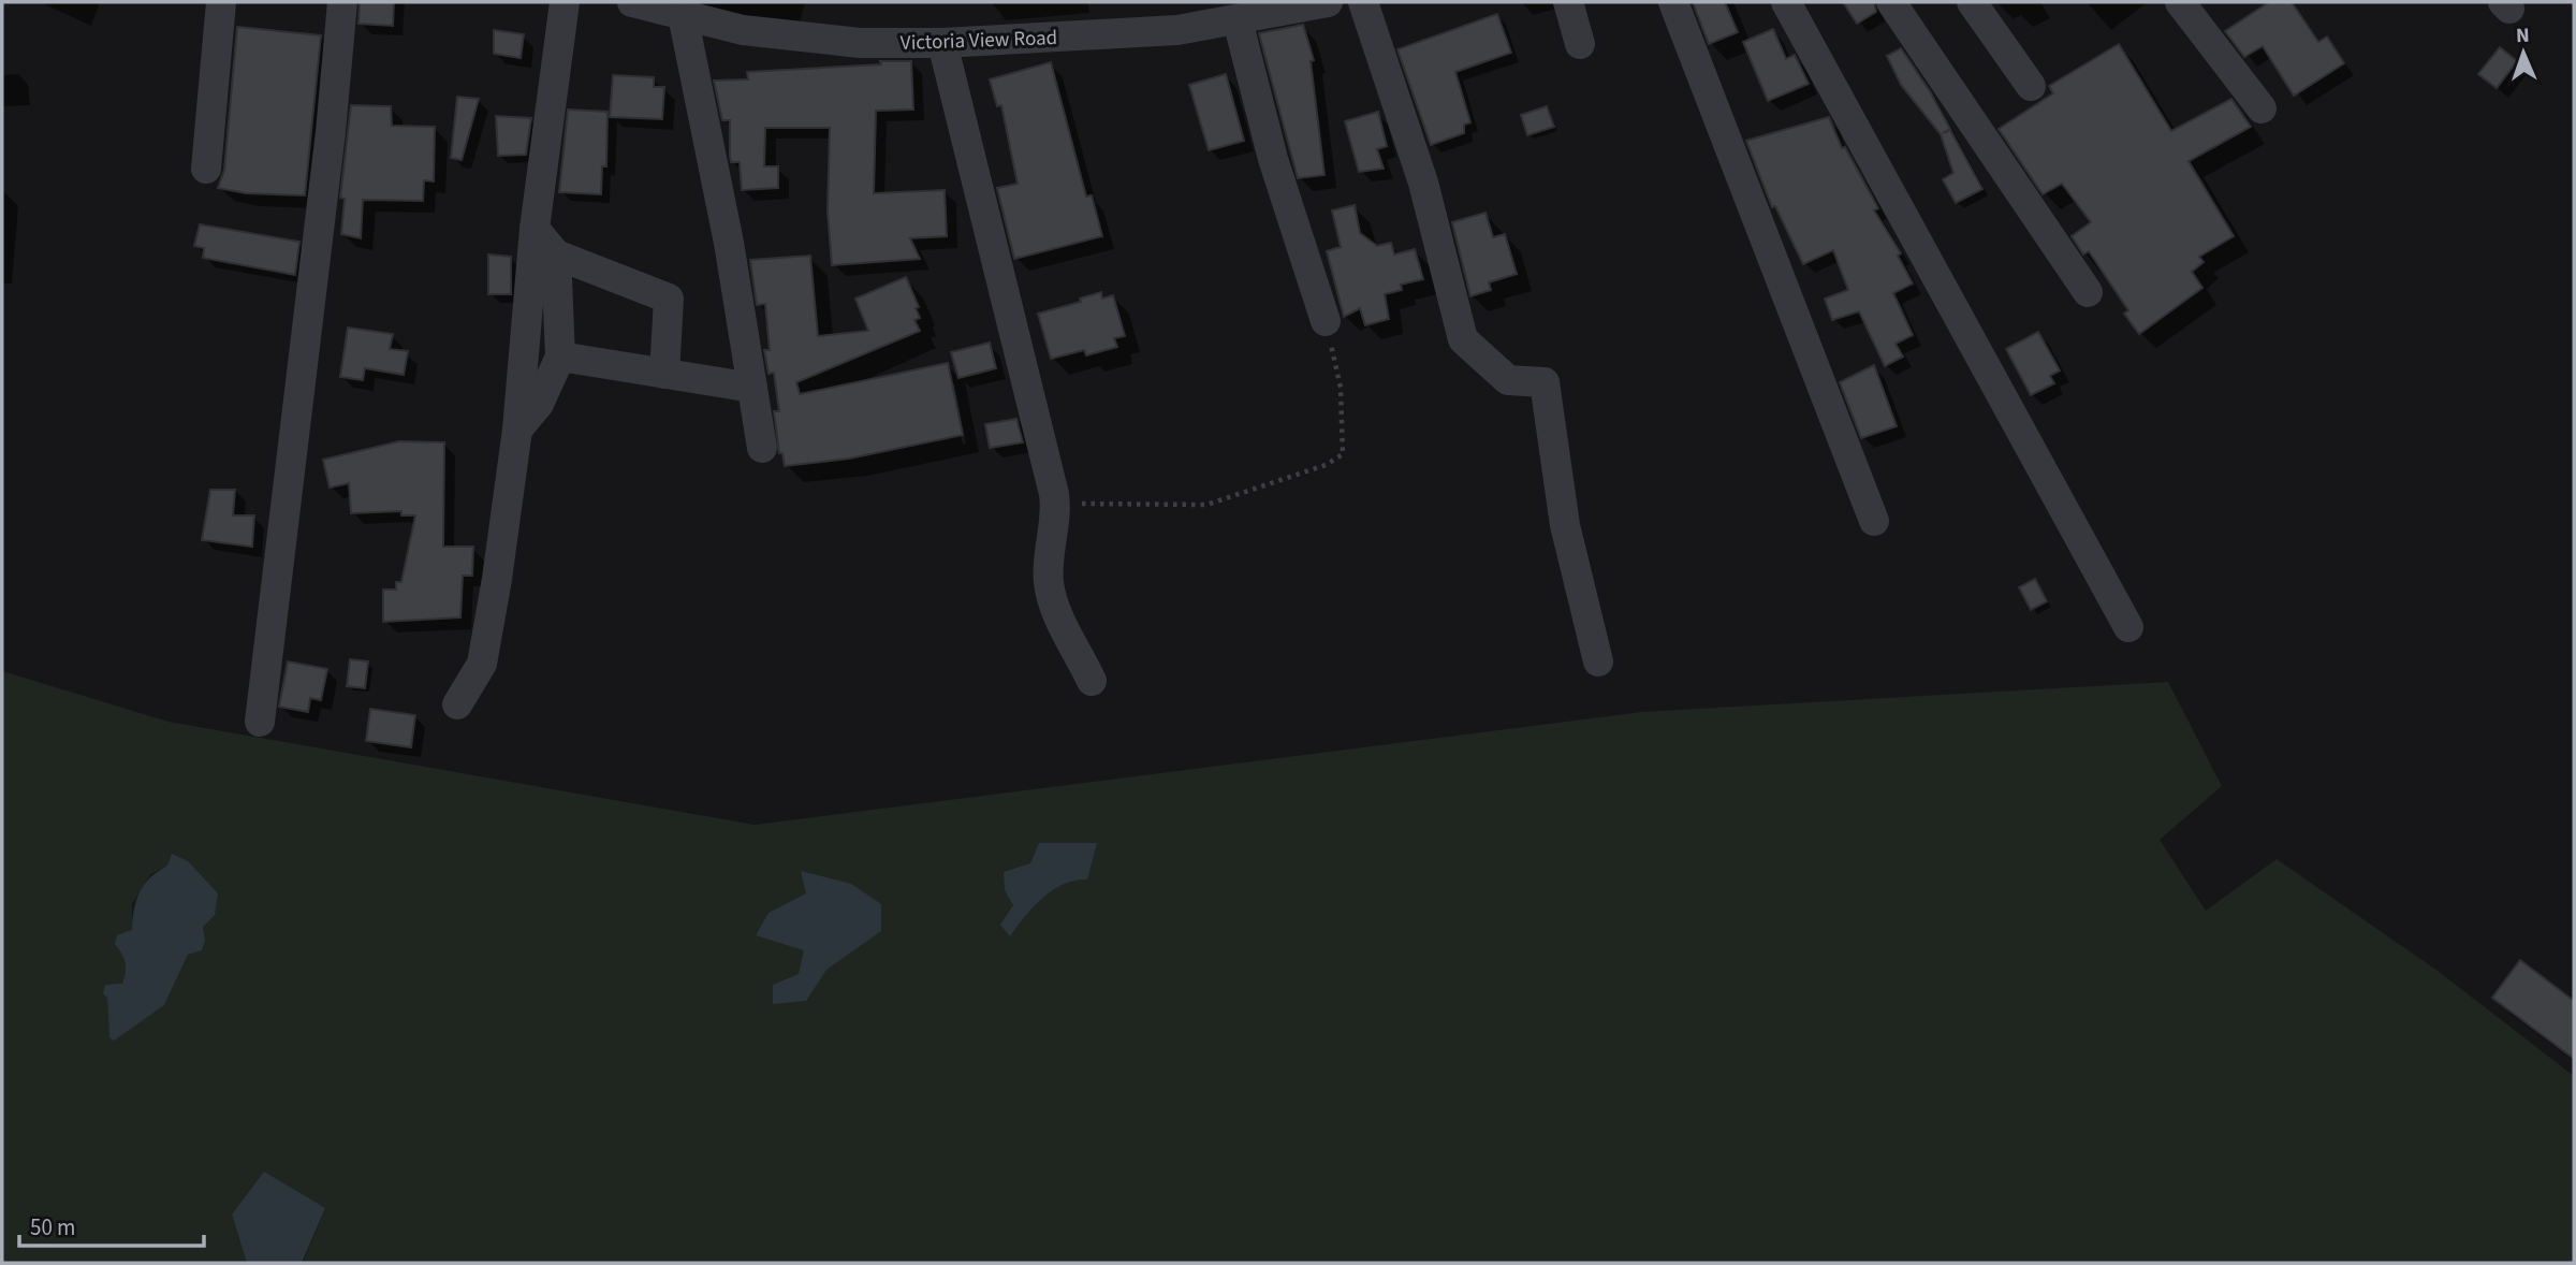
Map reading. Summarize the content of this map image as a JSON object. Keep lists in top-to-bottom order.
{
  "streets": {
    "street": ["Victoria View Road"]
  },
  "scale_bar": "50 m",
  "north": "top"
}
